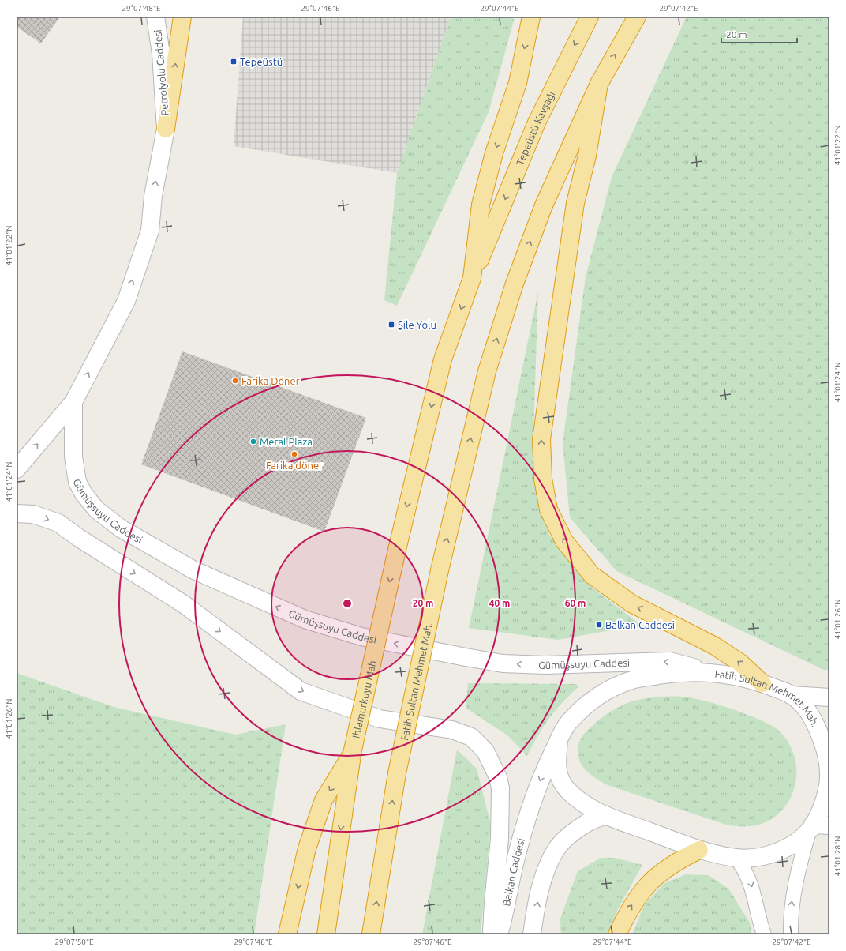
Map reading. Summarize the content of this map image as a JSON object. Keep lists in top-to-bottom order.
{
  "streets": {
    "highway": ["Tepeüstü Kavşağı", "Fatih Sultan Mehmet Mah.", "Ihlamurkuyu Mah."],
    "street": ["Petrolyolu Caddesi", "Gümüşsuyu Caddesi", "Balkan Caddesi"]
  },
  "crossings": [
    ["Petrolyolu Caddesi", "Gümüşsuyu Caddesi"],
    ["Tepeüstü Kavşağı", "Ihlamurkuyu Mah."],
    ["Gümüşsuyu Caddesi", "Fatih Sultan Mehmet Mah."],
    ["Gümüşsuyu Caddesi", "Balkan Caddesi"],
    ["Fatih Sultan Mehmet Mah.", "Balkan Caddesi"]
  ],
  "one_way": ["Petrolyolu Caddesi", "Gümüşsuyu Caddesi", "Ihlamurkuyu Mah."],
  "places": {
    "transit": ["Tepeüstü", "Şile Yolu", "Balkan Caddesi"],
    "other": ["Farika Döner", "Meral Plaza", "Farika döner"]
  },
  "scale_bar": "20 m",
  "coordinates": [
    "29°07'48\"E",
    "29°07'46\"E",
    "29°07'44\"E",
    "29°07'42\"E",
    "41°01'22\"N",
    "41°01'24\"N",
    "41°01'26\"N",
    "41°01'28\"N",
    "29°07'50\"E"
  ],
  "rings": ["20 m", "40 m", "60 m"]
}
